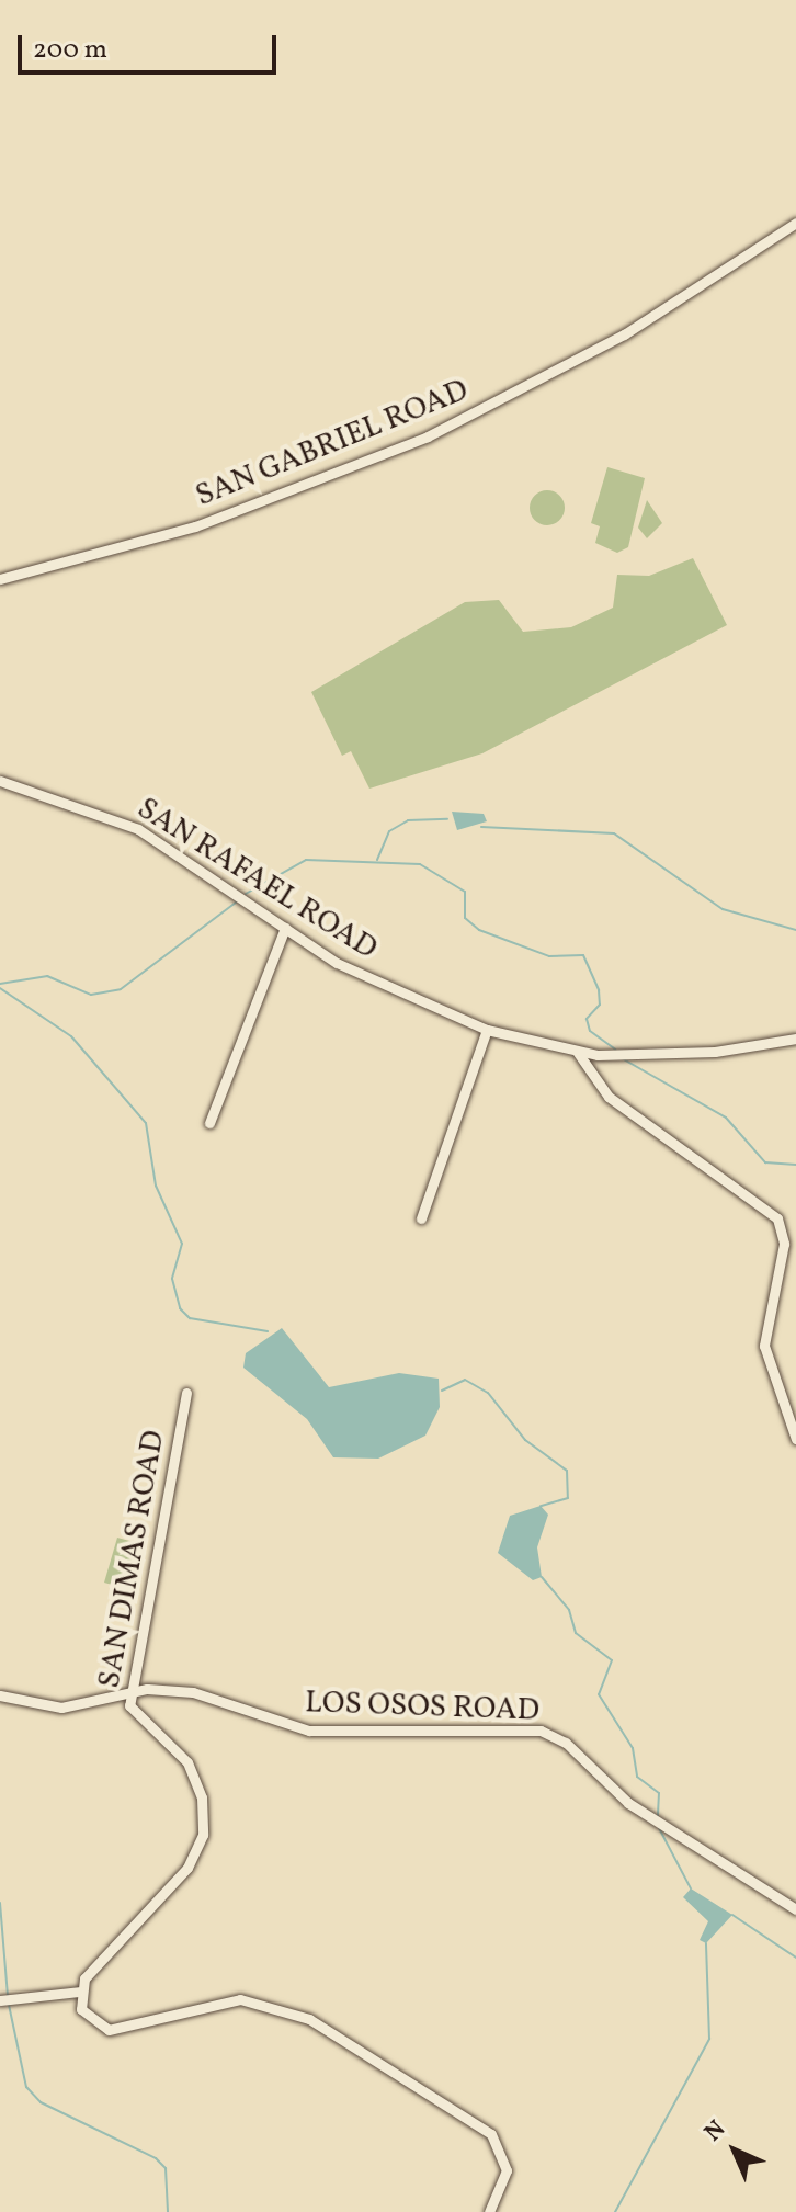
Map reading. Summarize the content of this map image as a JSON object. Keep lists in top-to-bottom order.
{
  "streets": {
    "street": [
      "SAN GABRIEL ROAD",
      "SAN RAFAEL ROAD",
      "SAN DIMAS ROAD",
      "LOS OSOS ROAD"
    ]
  },
  "crossings": [
    ["SAN DIMAS ROAD", "LOS OSOS ROAD"]
  ],
  "scale_bar": "200 m",
  "north": "top left"
}
